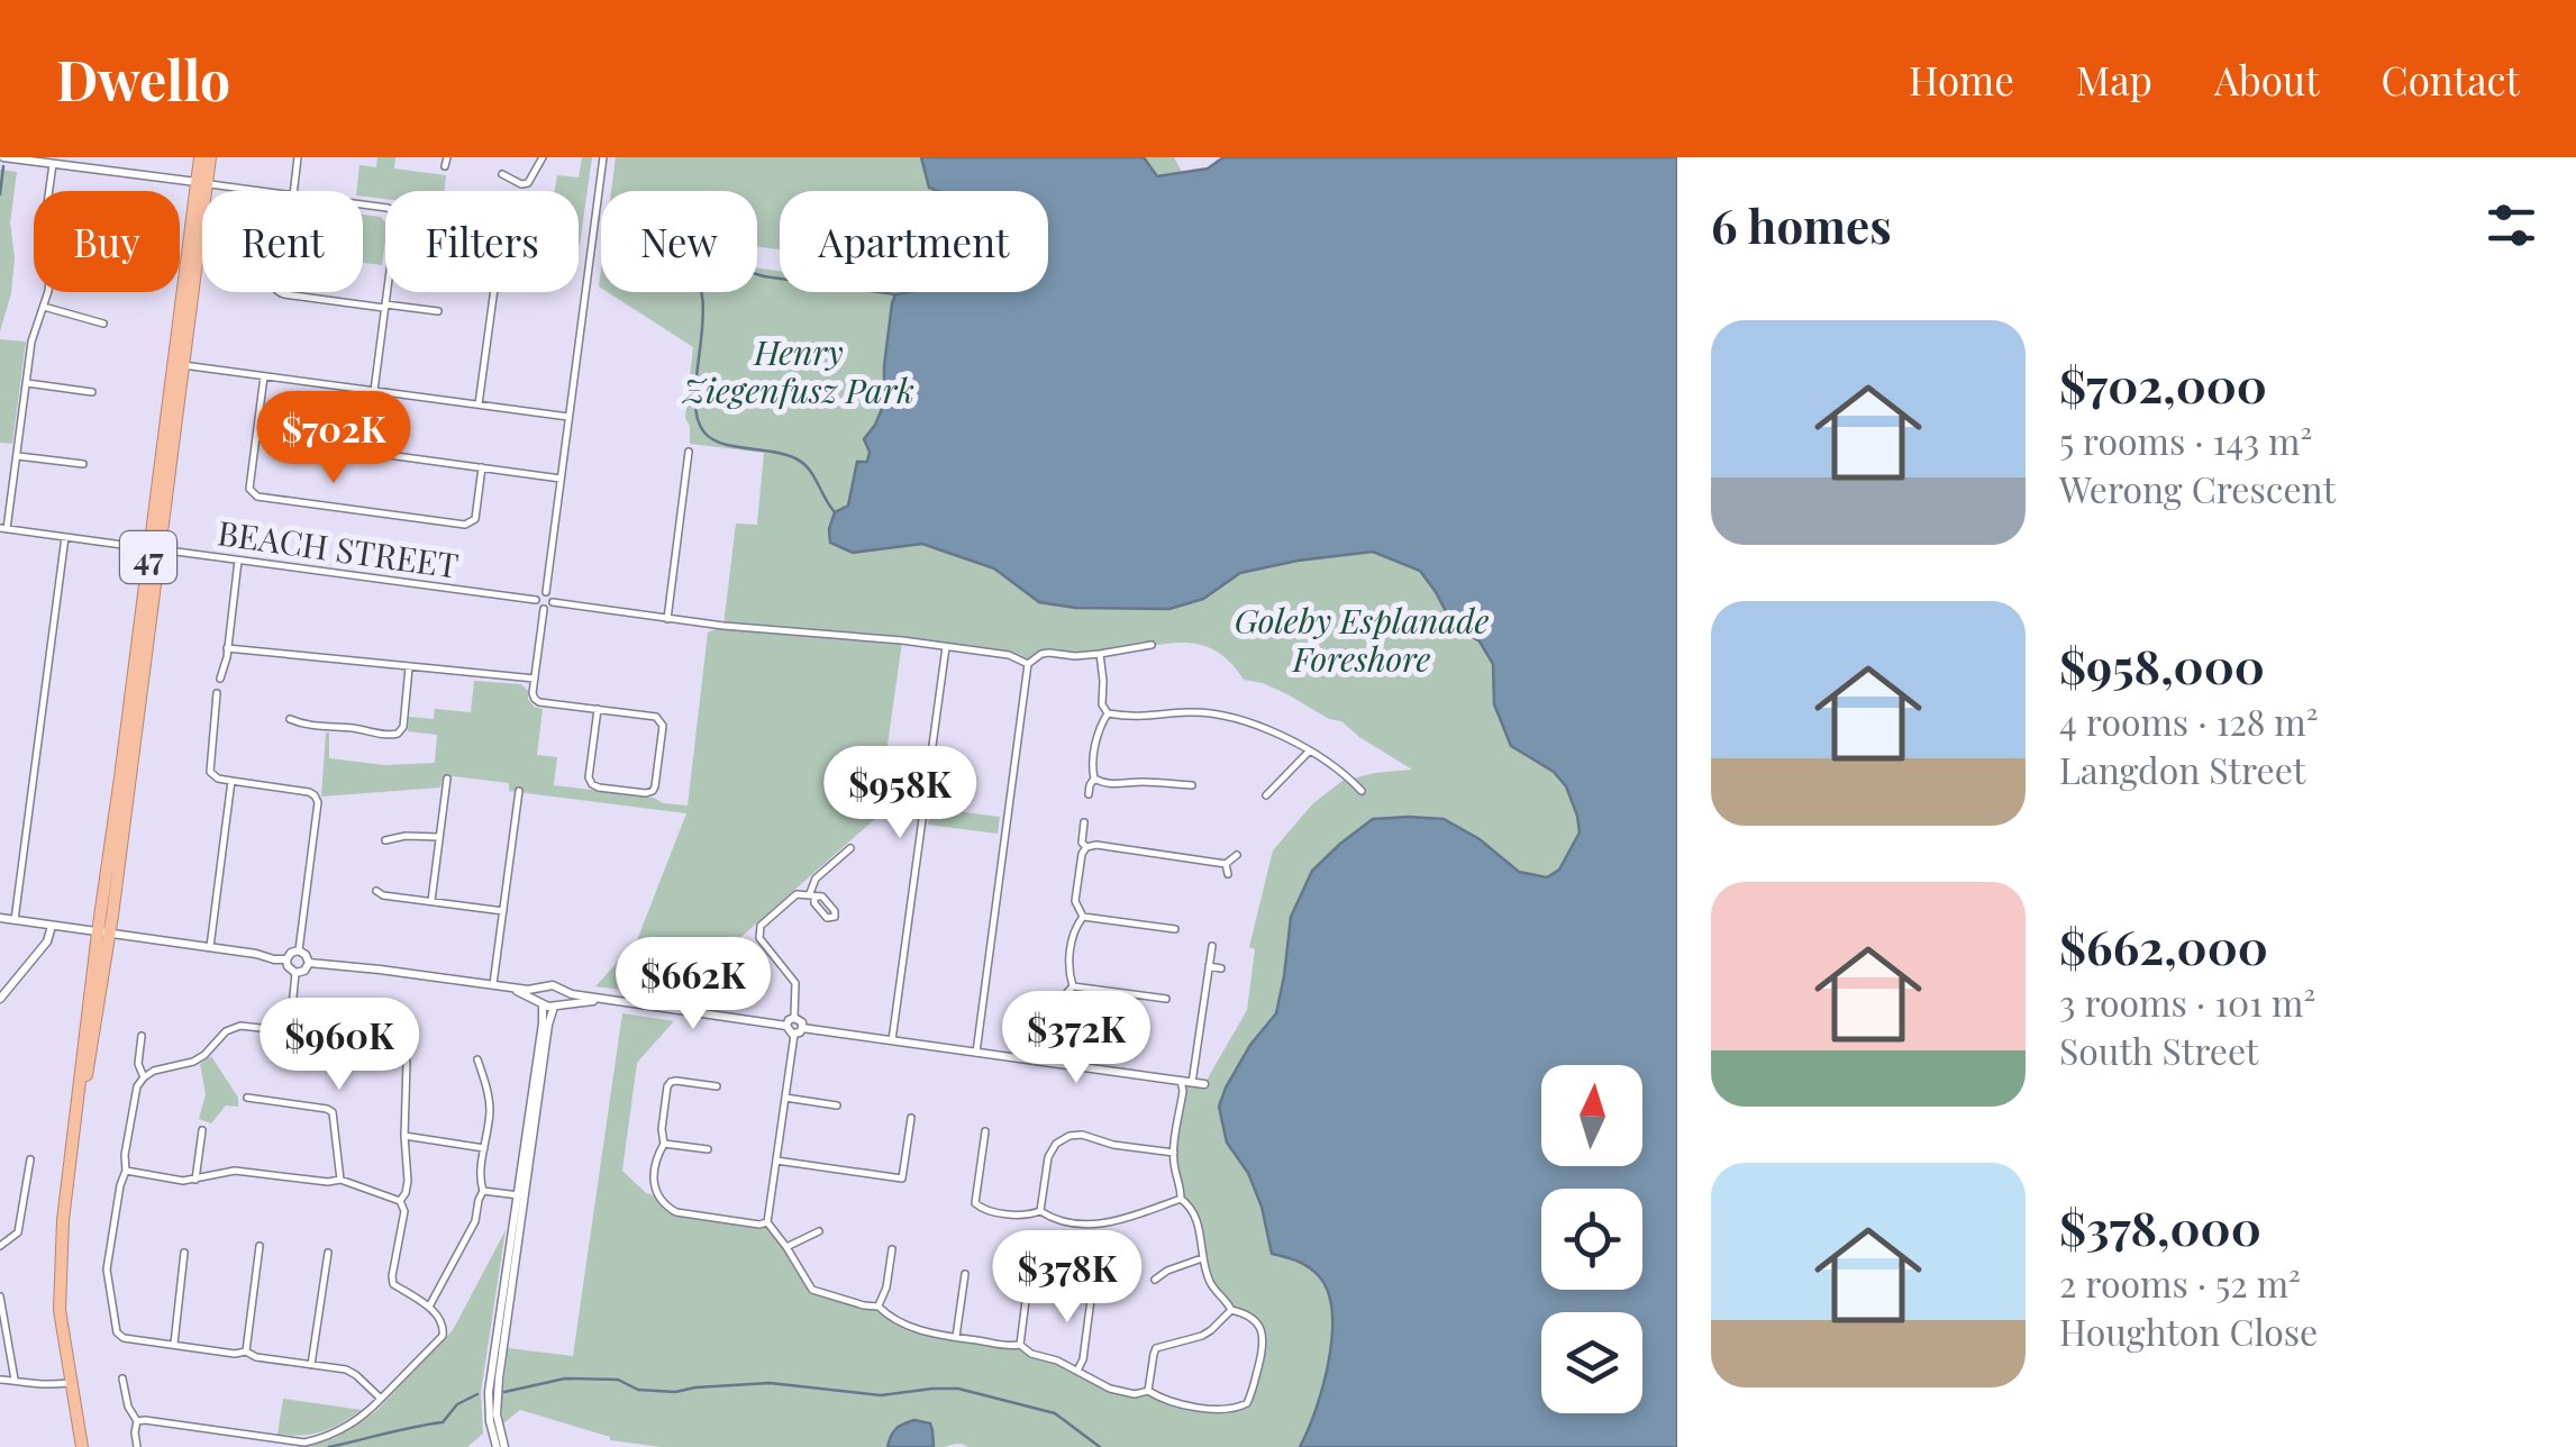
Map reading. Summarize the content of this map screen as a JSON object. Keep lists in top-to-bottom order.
{
  "streets": {
    "highway": ["47"],
    "street": ["BEACH STREET"]
  },
  "crossings": [
    ["BEACH STREET", "47"]
  ],
  "parks": ["Henry Ziegenfusz Park", "Goleby Esplanade Foreshore"],
  "north": "top",
  "page": {
    "header": "Dwello",
    "nav": [
      "Home",
      "Map",
      "About",
      "Contact"
    ],
    "heading": "6 homes",
    "chip": [
      "Buy",
      "Rent",
      "Filters",
      "New",
      "Apartment"
    ],
    "list": [
      {
        "name": "$702,000",
        "note": "5 rooms · 143 m² · Werong Crescent"
      },
      {
        "name": "$958,000",
        "note": "4 rooms · 128 m² · Langdon Street"
      },
      {
        "name": "$662,000",
        "note": "3 rooms · 101 m² · South Street"
      },
      {
        "name": "$378,000",
        "note": "2 rooms · 52 m² · Houghton Close"
      }
    ],
    "price": [
      "$702K",
      "$958K",
      "$662K",
      "$372K",
      "$960K",
      "$378K"
    ]
  }
}
